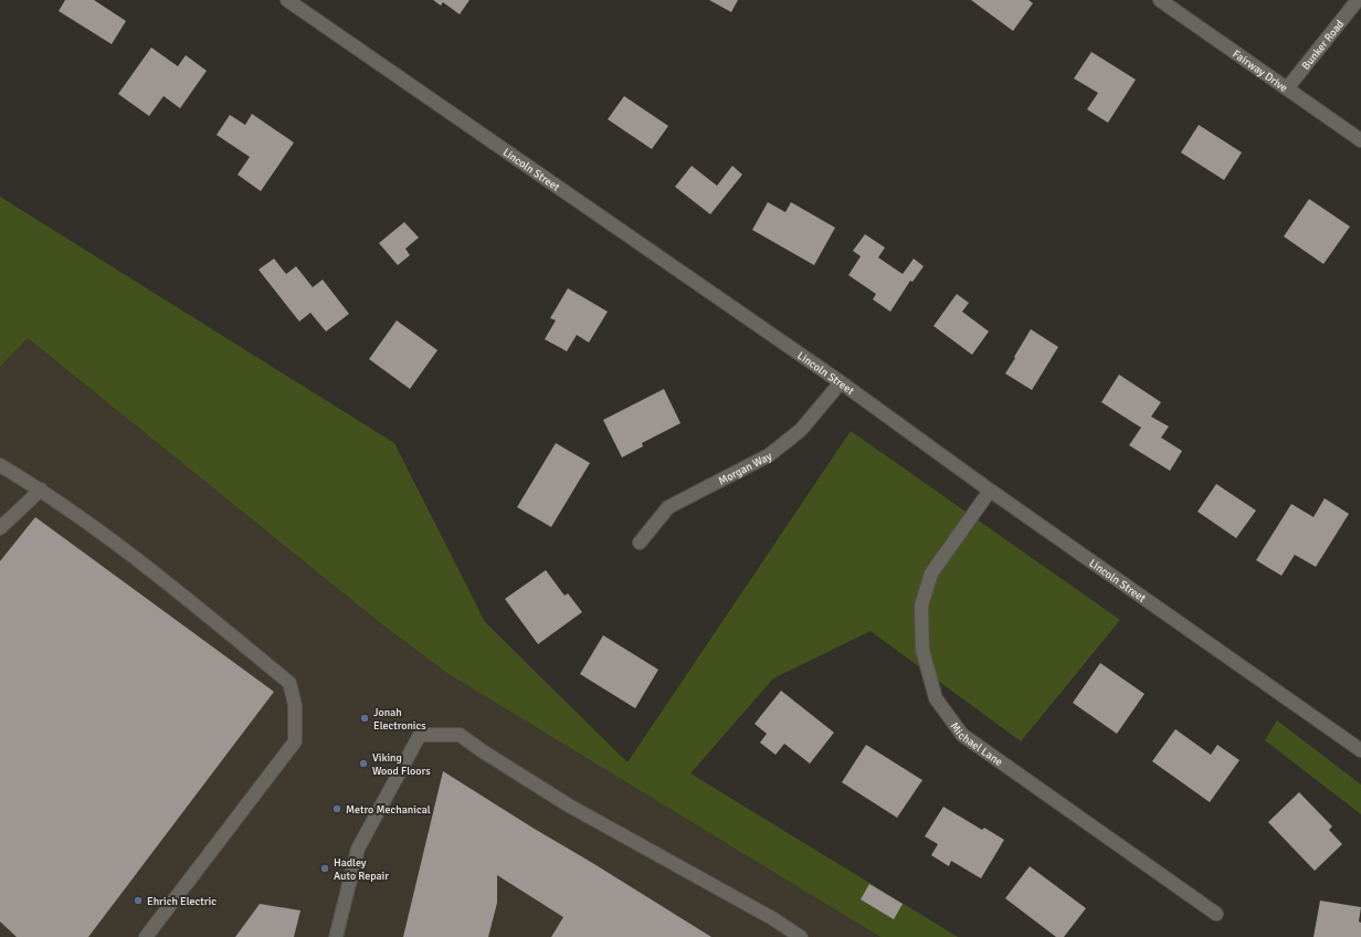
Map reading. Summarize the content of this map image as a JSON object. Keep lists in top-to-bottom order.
{
  "streets": {
    "street": [
      "Bunker Road",
      "Fairway Drive",
      "Lincoln Street",
      "Morgan Way",
      "Michael Lane"
    ]
  },
  "crossings": [
    ["Bunker Road", "Fairway Drive"],
    ["Lincoln Street", "Morgan Way"],
    ["Lincoln Street", "Michael Lane"]
  ],
  "places": [
    "Jonah Electronics",
    "Viking Wood Floors",
    "Metro Mechanical",
    "Hadley Auto Repair",
    "Ehrich Electric"
  ]
}
